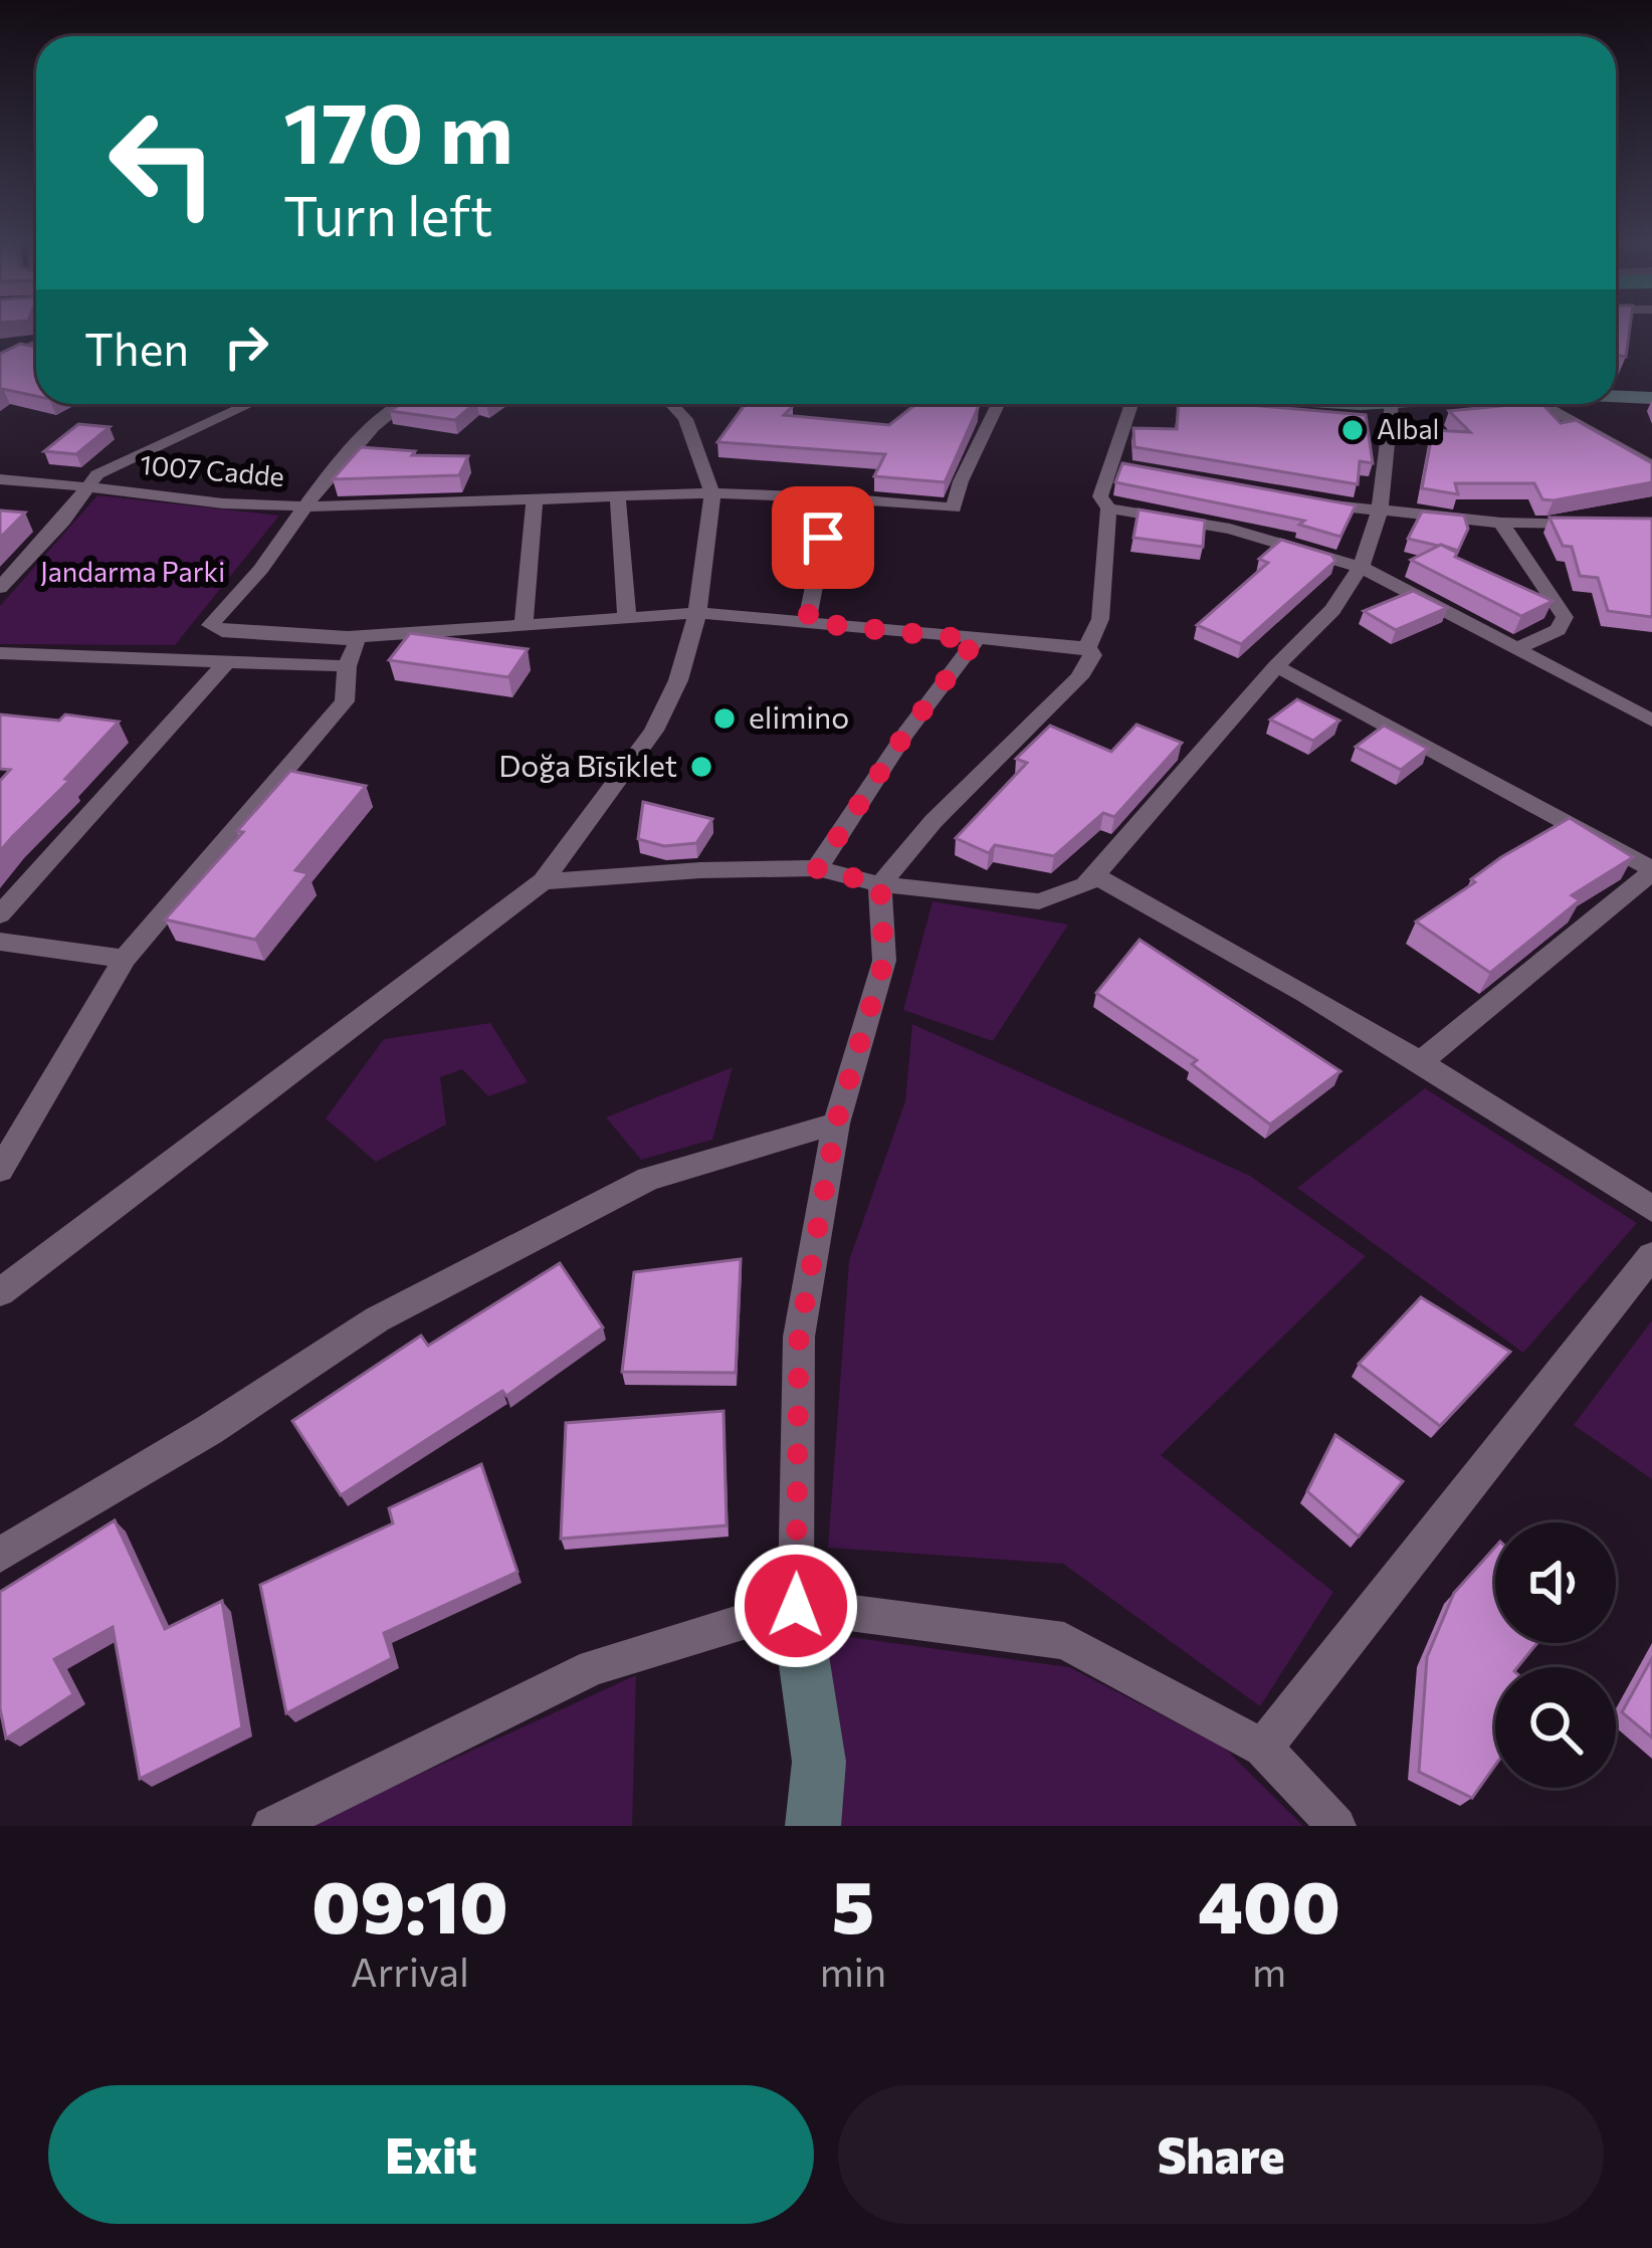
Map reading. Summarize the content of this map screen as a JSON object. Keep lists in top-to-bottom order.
{
  "streets": {
    "street": ["1007 Cadde"]
  },
  "parks": ["Jandarma Parki"],
  "places": ["Albal", "elimino", "Doğa Bīsīklet"],
  "page": {
    "turn": ["170 m", "Turn left"],
    "then": "Then",
    "eta": [
      "09:10",
      "Arrival",
      "5",
      "min",
      "400",
      "m"
    ],
    "buttons": ["Exit", "Share"]
  }
}
